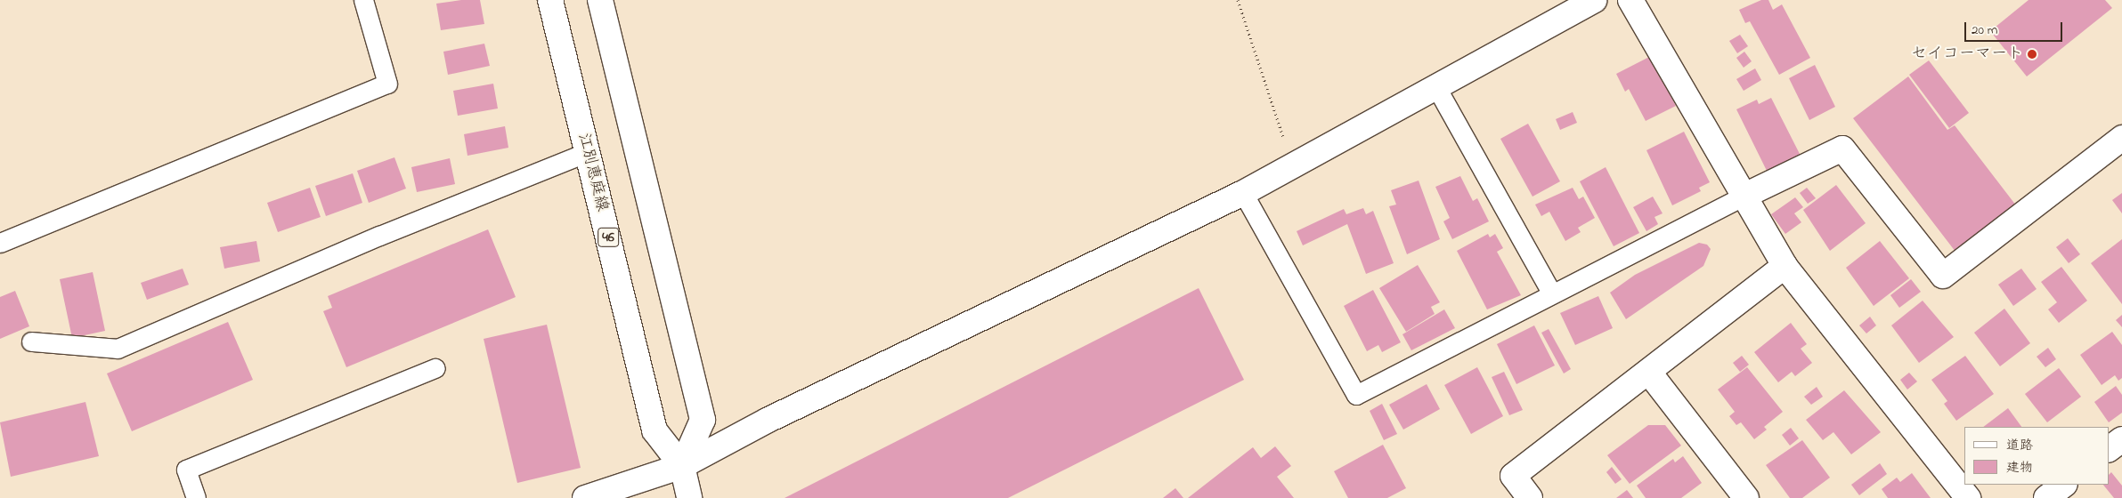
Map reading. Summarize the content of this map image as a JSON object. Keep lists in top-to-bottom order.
{
  "streets": {
    "street": ["江別恵庭線", "46"]
  },
  "places": ["セイコーマート"],
  "legend": ["道路", "建物"],
  "scale_bar": "20 m"
}
